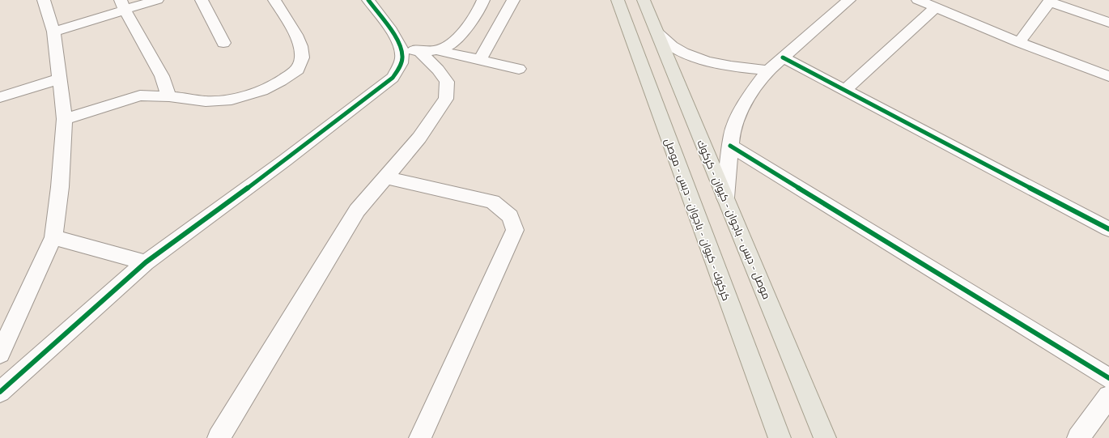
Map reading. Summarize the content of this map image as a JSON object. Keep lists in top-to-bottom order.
{
  "streets": {
    "main road": ["كركوك - كيوان - باجوان - دبس - موصل", "موصل - دبس - باجوان - كيوان - كركوك"]
  }
}
